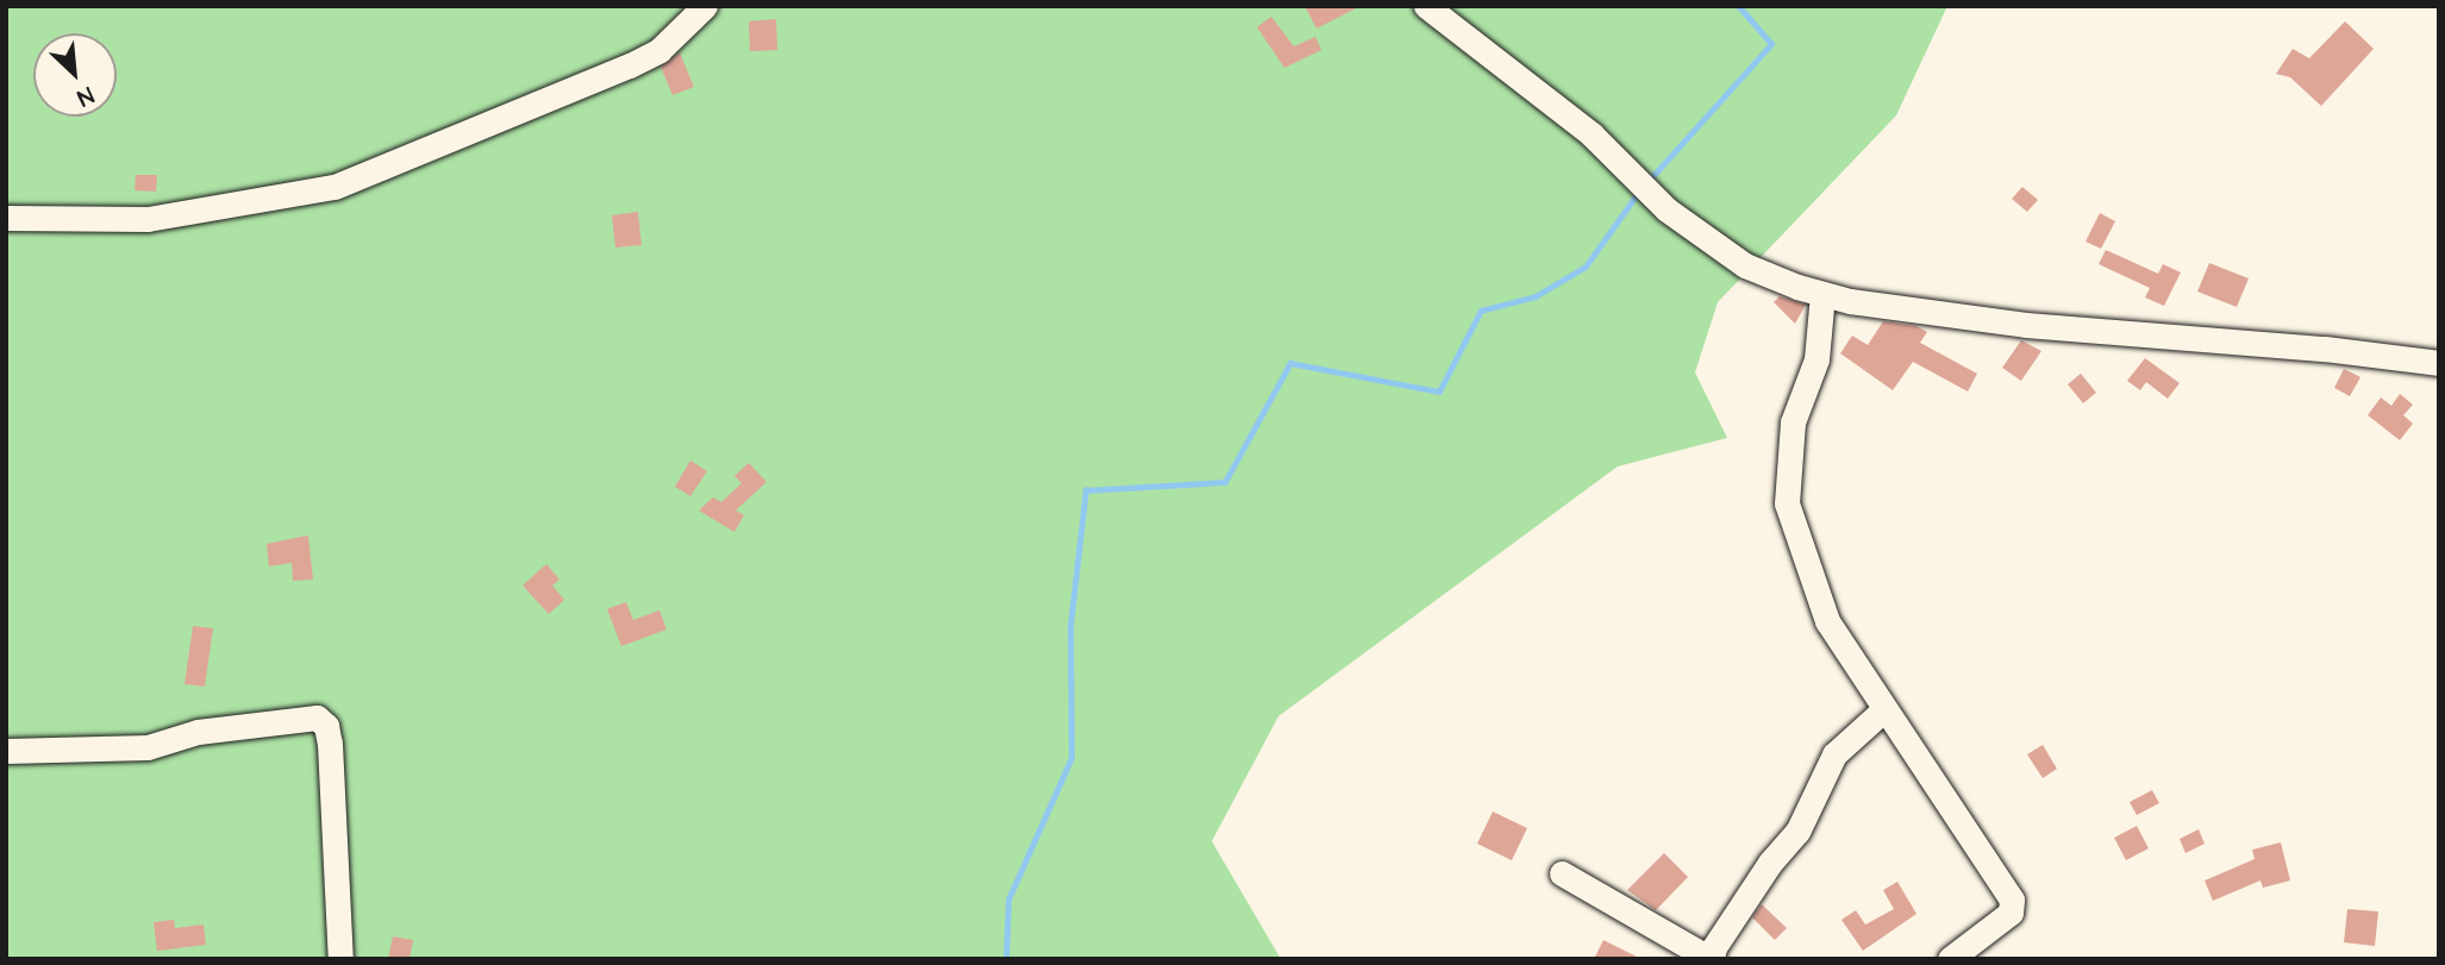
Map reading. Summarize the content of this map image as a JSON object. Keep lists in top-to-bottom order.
{
  "north": "bottom right"
}
